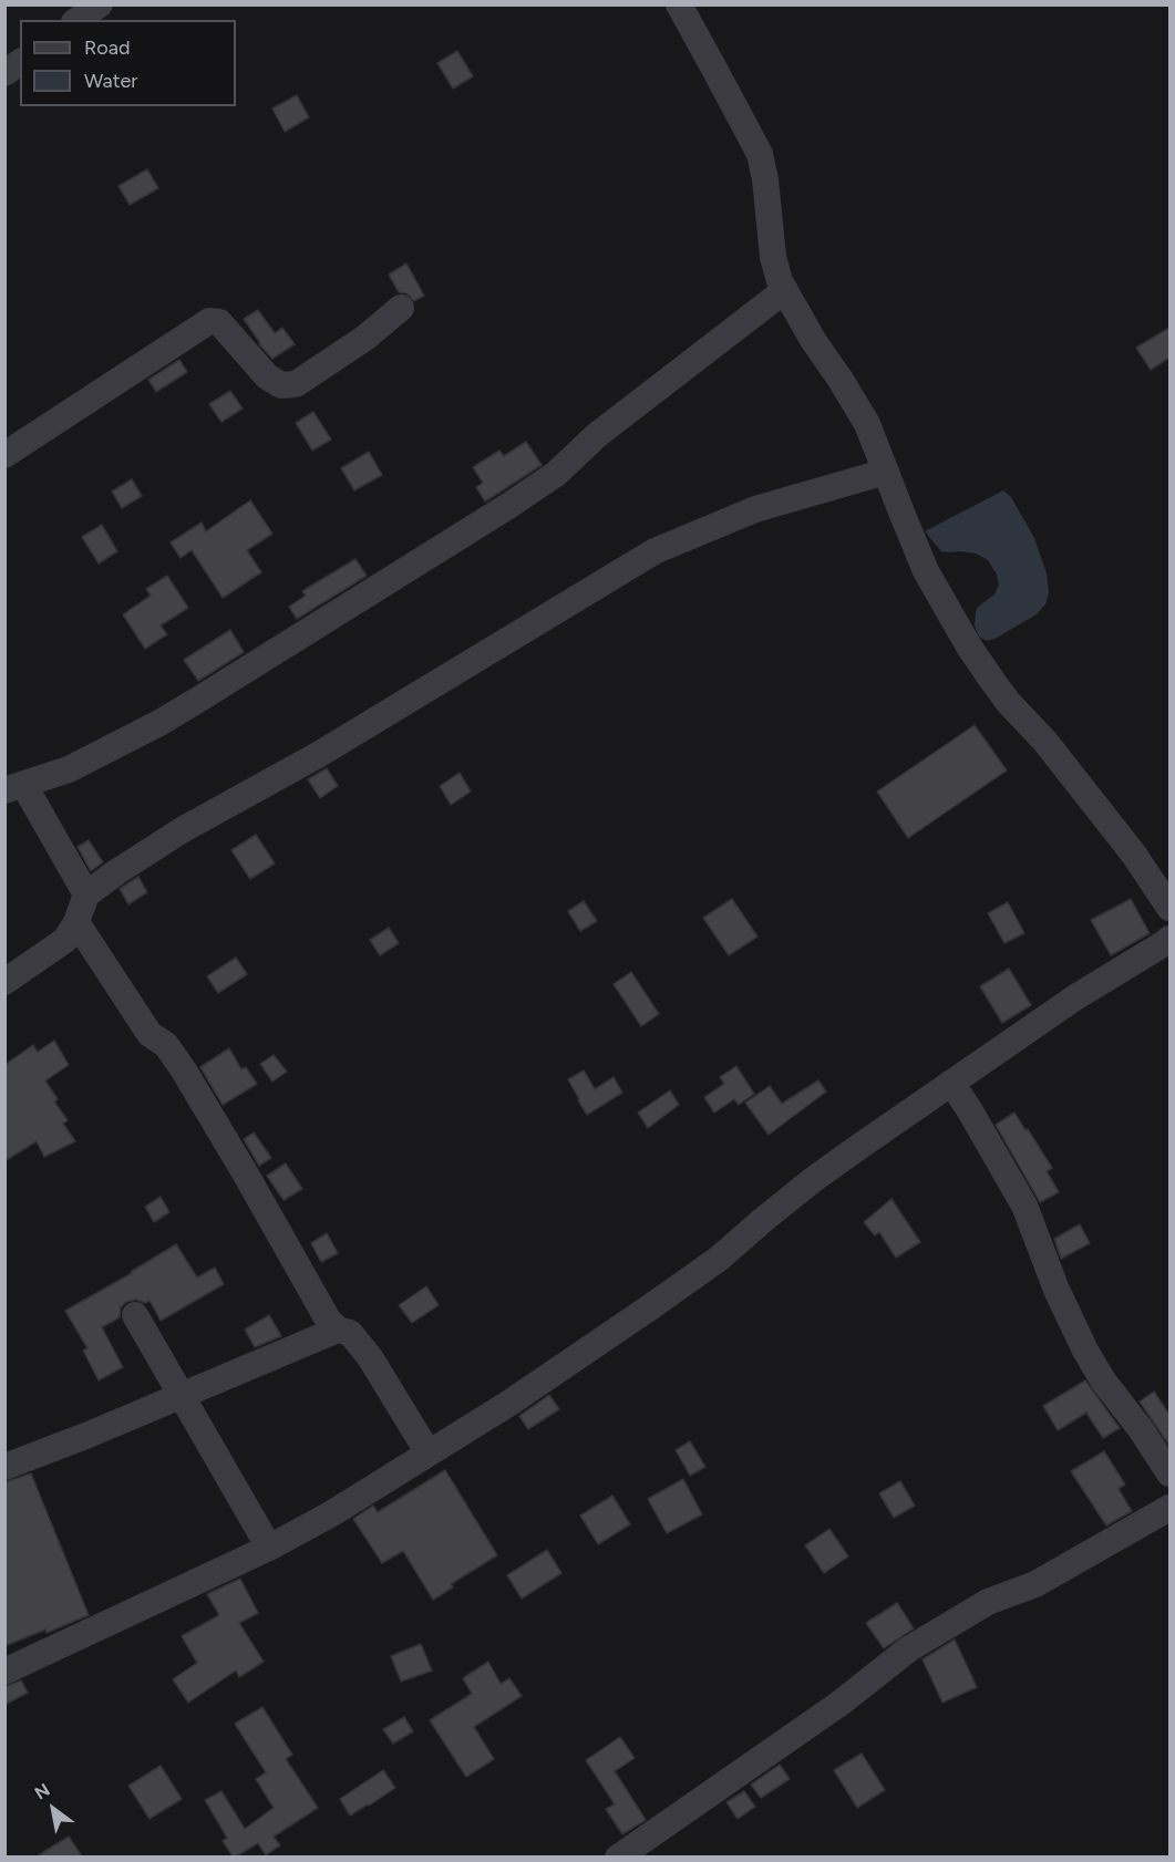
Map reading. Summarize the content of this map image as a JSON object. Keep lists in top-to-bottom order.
{
  "legend": ["Road", "Water"],
  "north": "top left"
}
